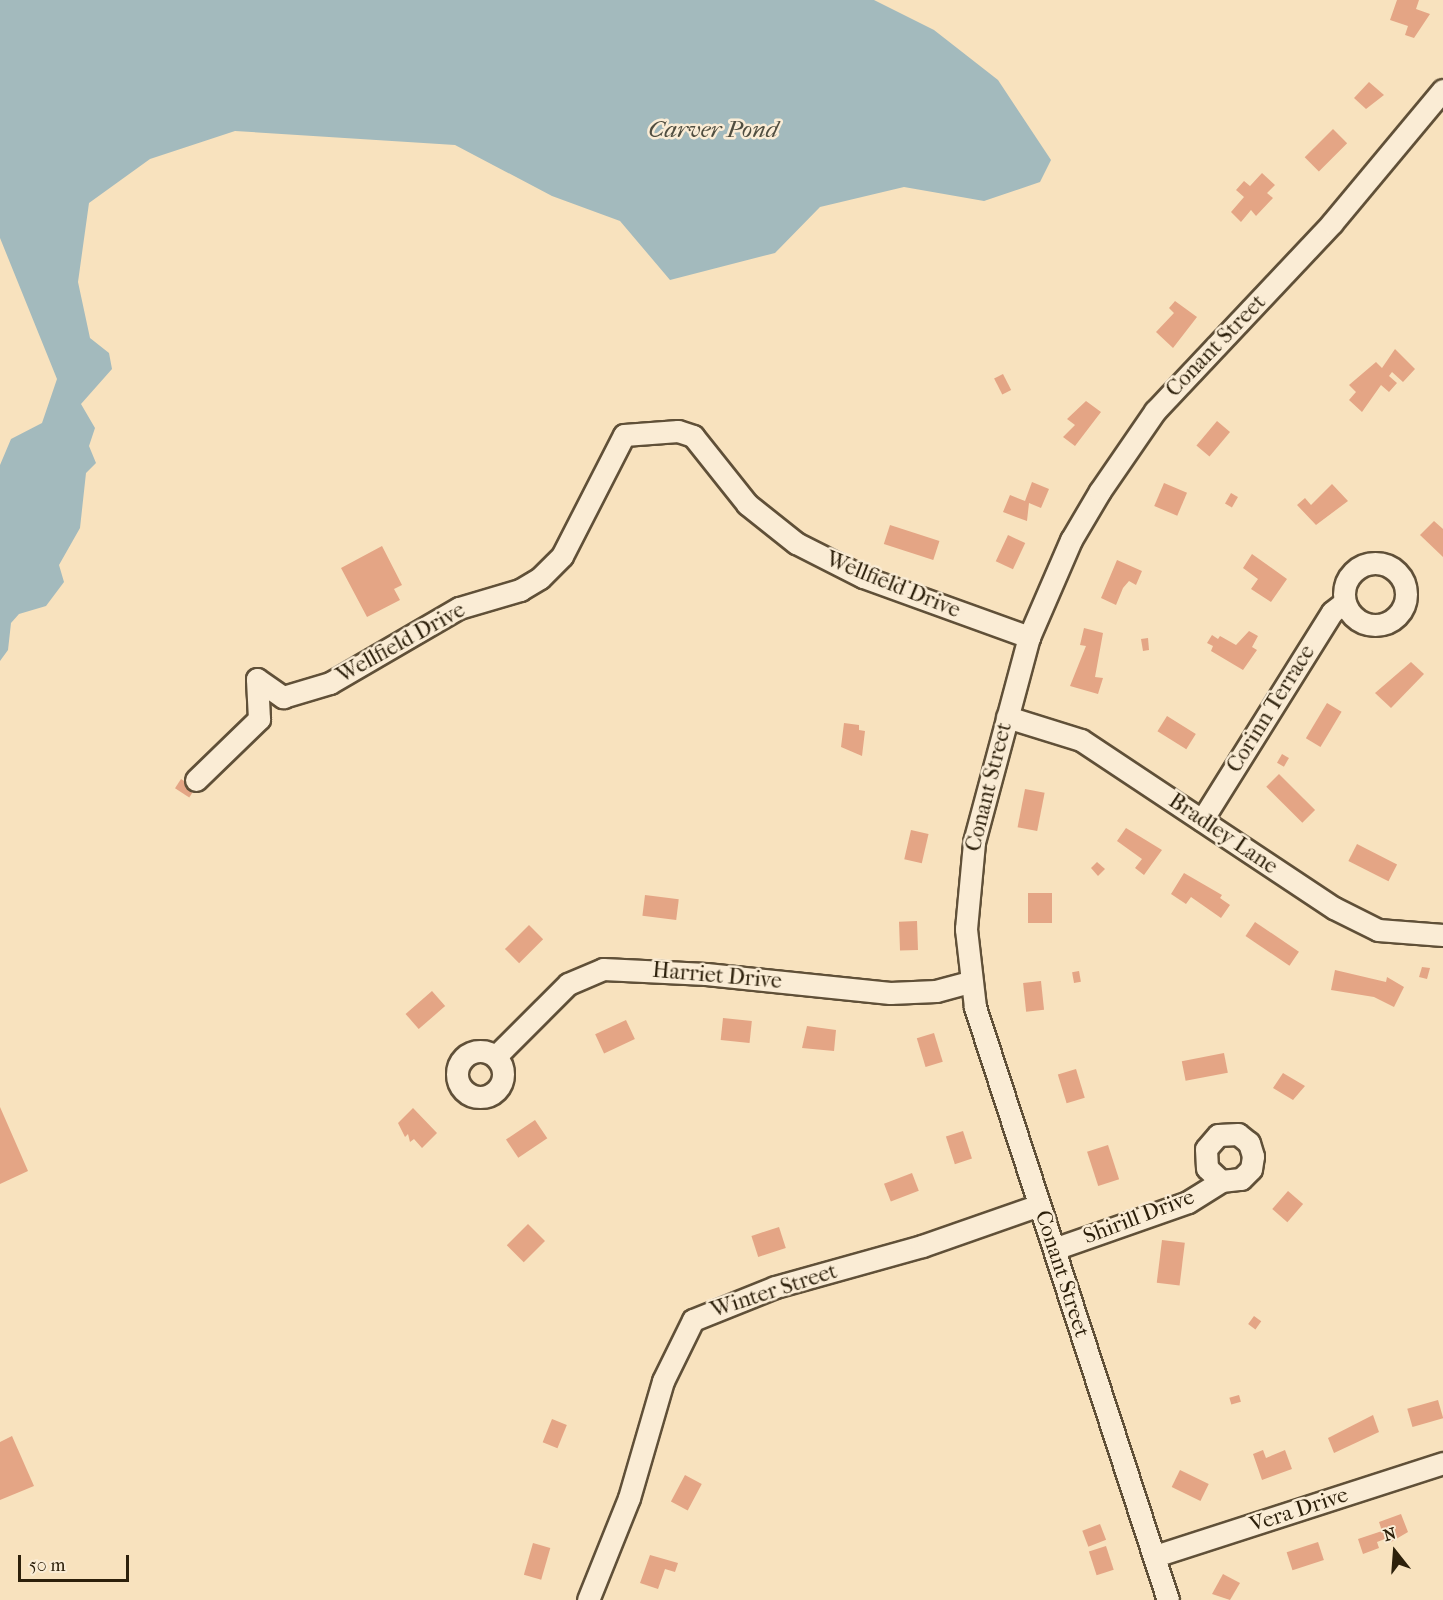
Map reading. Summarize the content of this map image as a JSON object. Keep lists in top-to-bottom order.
{
  "streets": {
    "street": [
      "Conant Street",
      "Wellfield Drive",
      "Corinn Terrace",
      "Bradley Lane",
      "Harriet Drive",
      "Shirill Drive",
      "Winter Street",
      "Vera Drive"
    ]
  },
  "crossings": [
    ["Conant Street", "Wellfield Drive"],
    ["Conant Street", "Bradley Lane"],
    ["Conant Street", "Harriet Drive"],
    ["Conant Street", "Shirill Drive"],
    ["Conant Street", "Winter Street"],
    ["Conant Street", "Vera Drive"],
    ["Corinn Terrace", "Bradley Lane"]
  ],
  "water": ["Carver Pond"],
  "scale_bar": "50 m",
  "north": "top"
}
